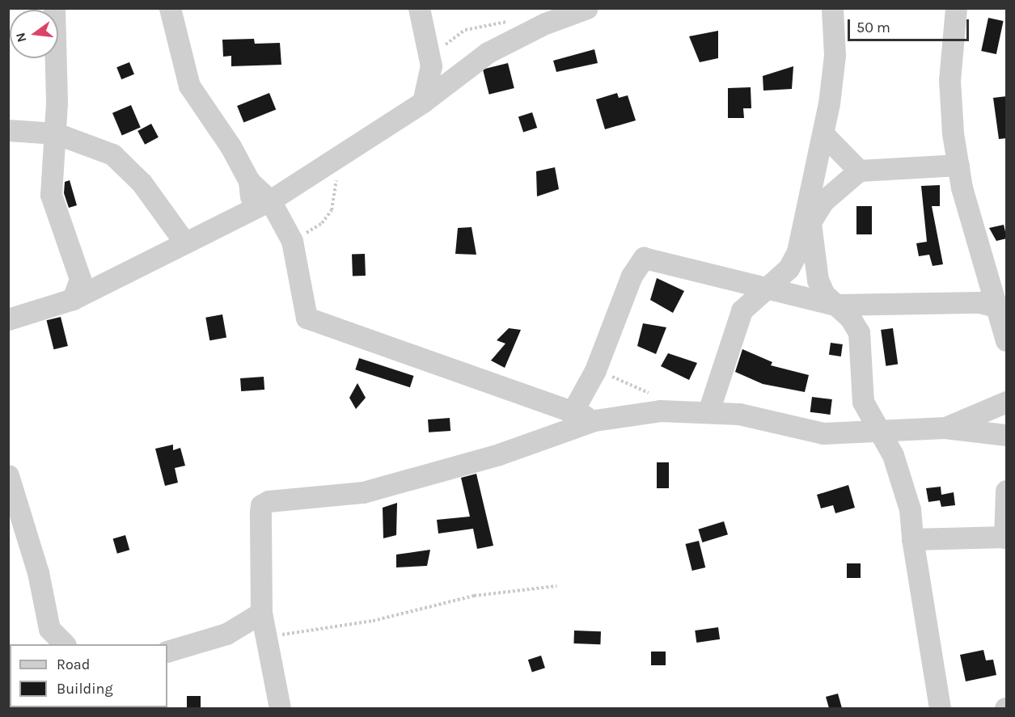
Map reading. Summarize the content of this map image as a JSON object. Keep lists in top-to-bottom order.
{
  "legend": ["Road", "Building"],
  "scale_bar": "50 m",
  "north": "left"
}
